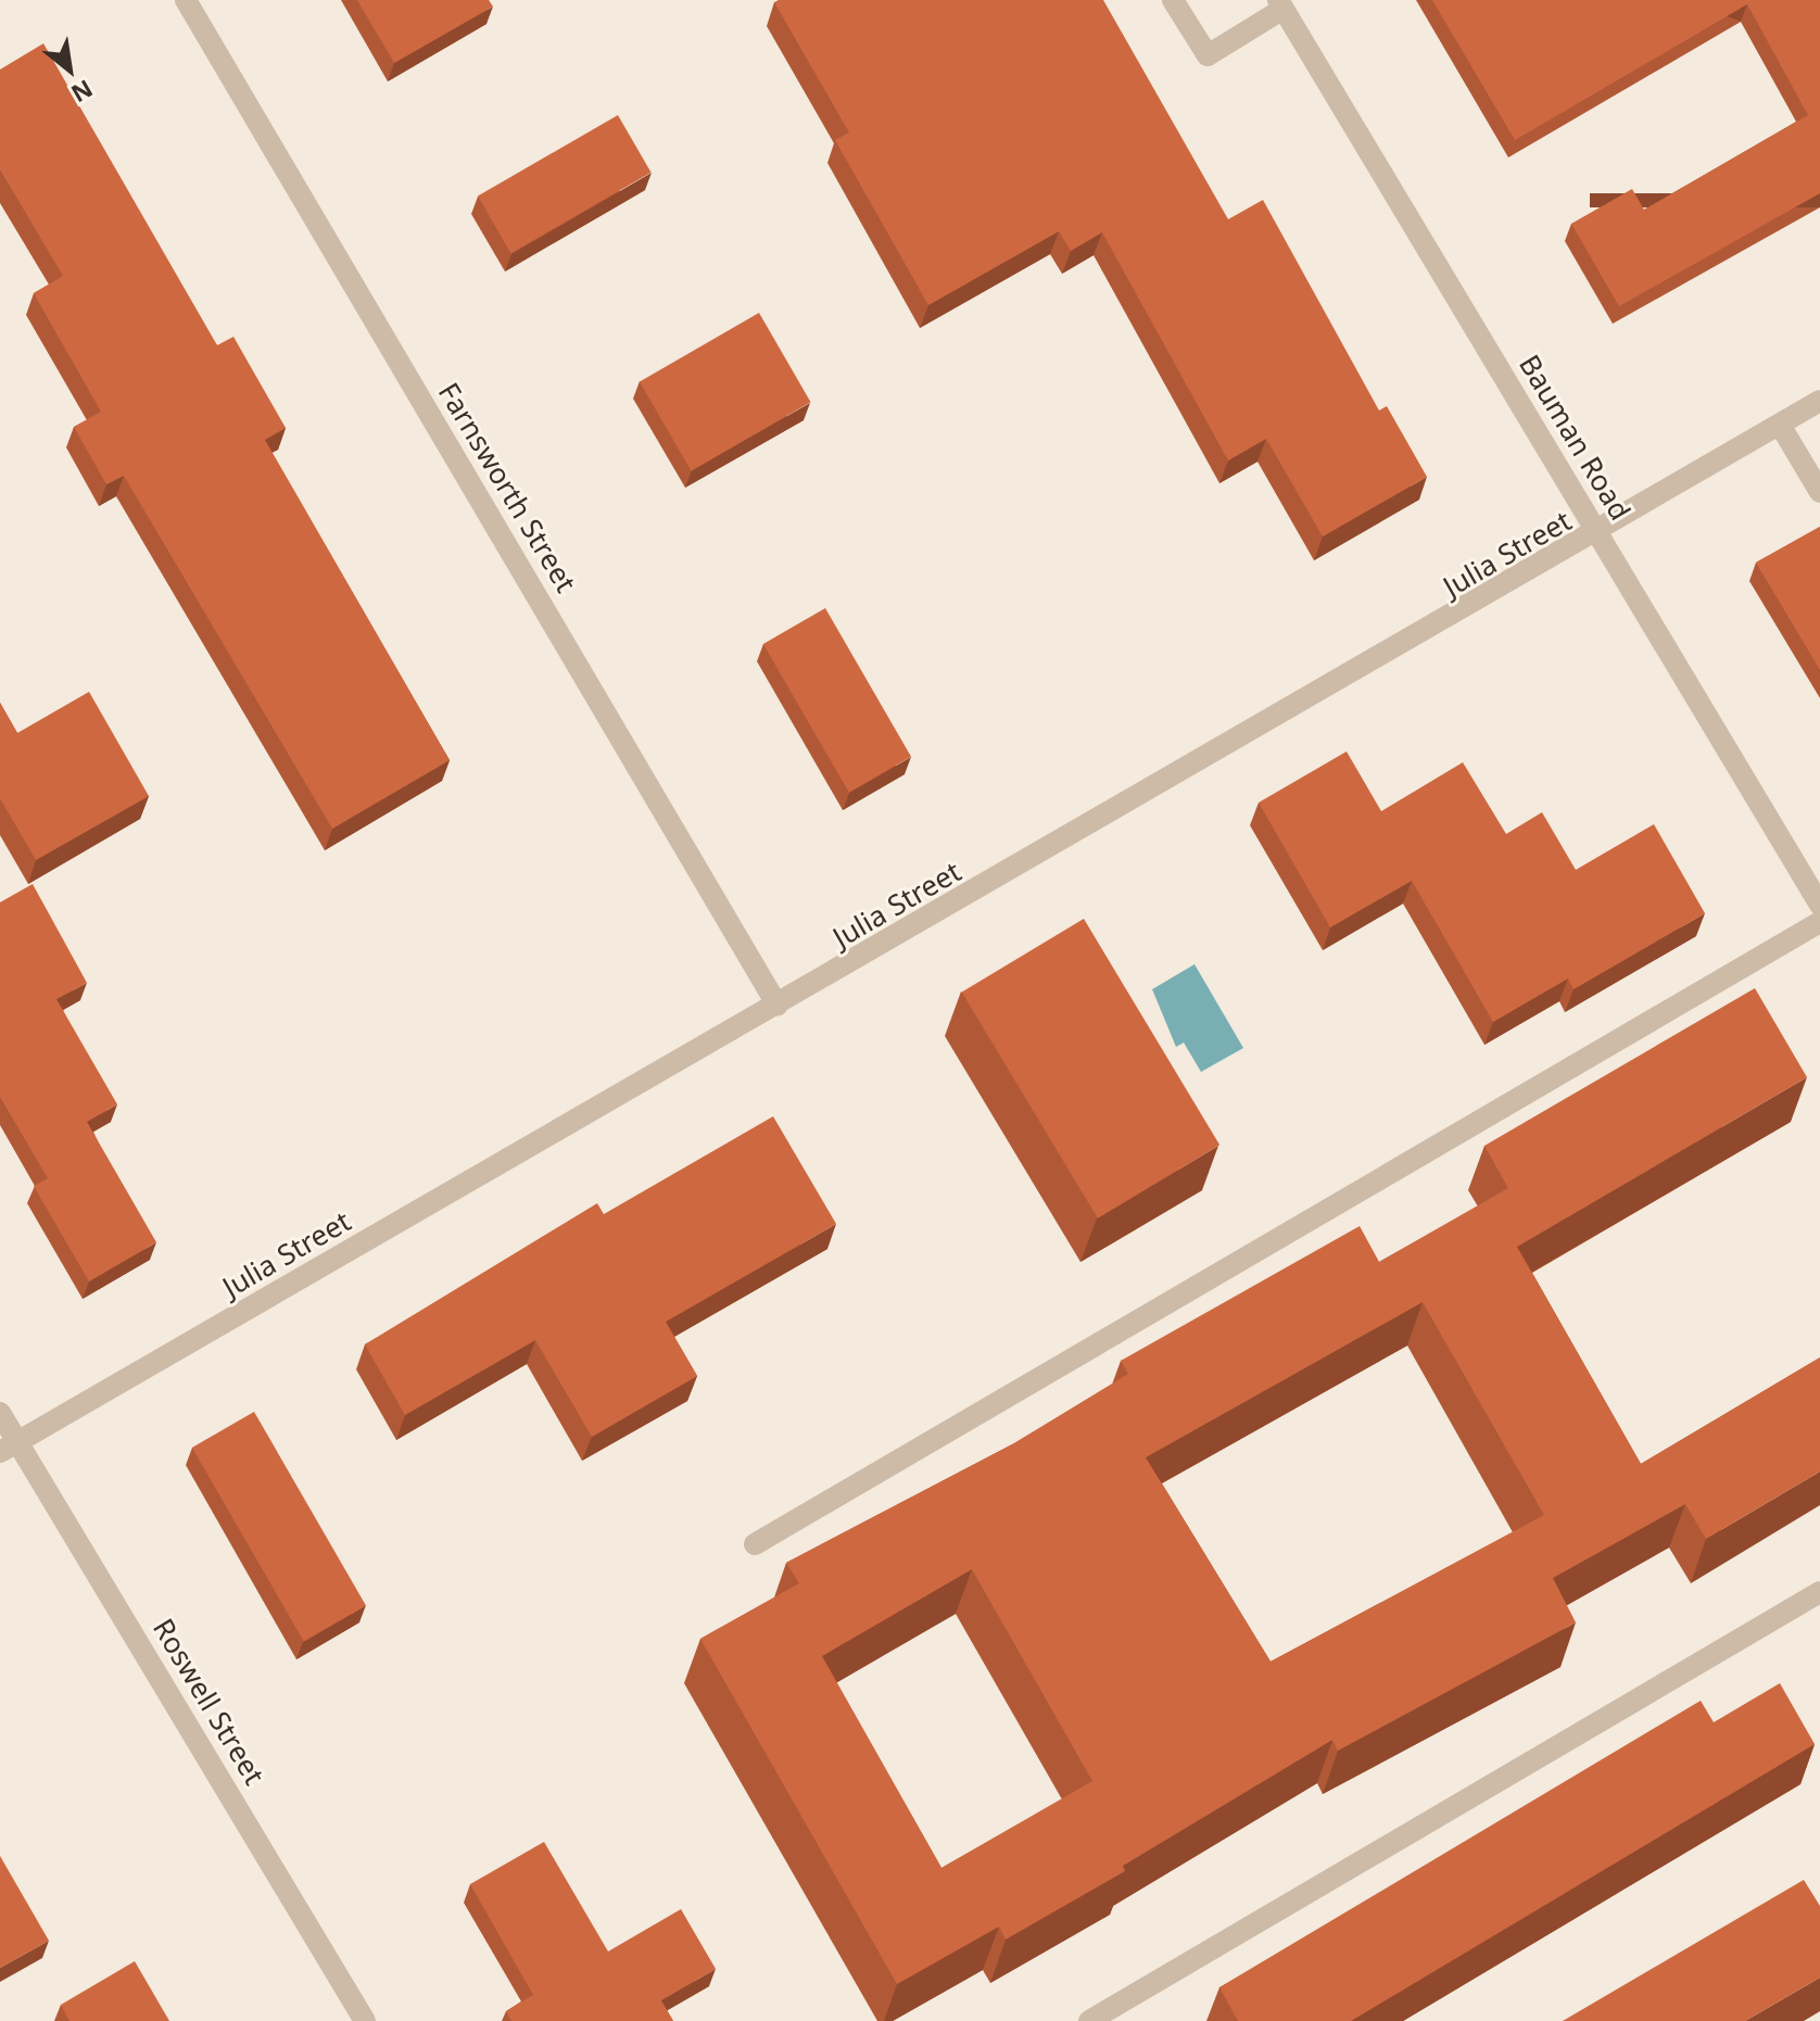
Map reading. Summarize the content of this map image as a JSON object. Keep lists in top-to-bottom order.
{
  "streets": {
    "street": [
      "Bauman Road",
      "Farnsworth Street",
      "Julia Street",
      "Roswell Street"
    ]
  },
  "crossings": [
    ["Bauman Road", "Julia Street"],
    ["Farnsworth Street", "Julia Street"],
    ["Julia Street", "Roswell Street"]
  ],
  "north": "bottom right"
}
